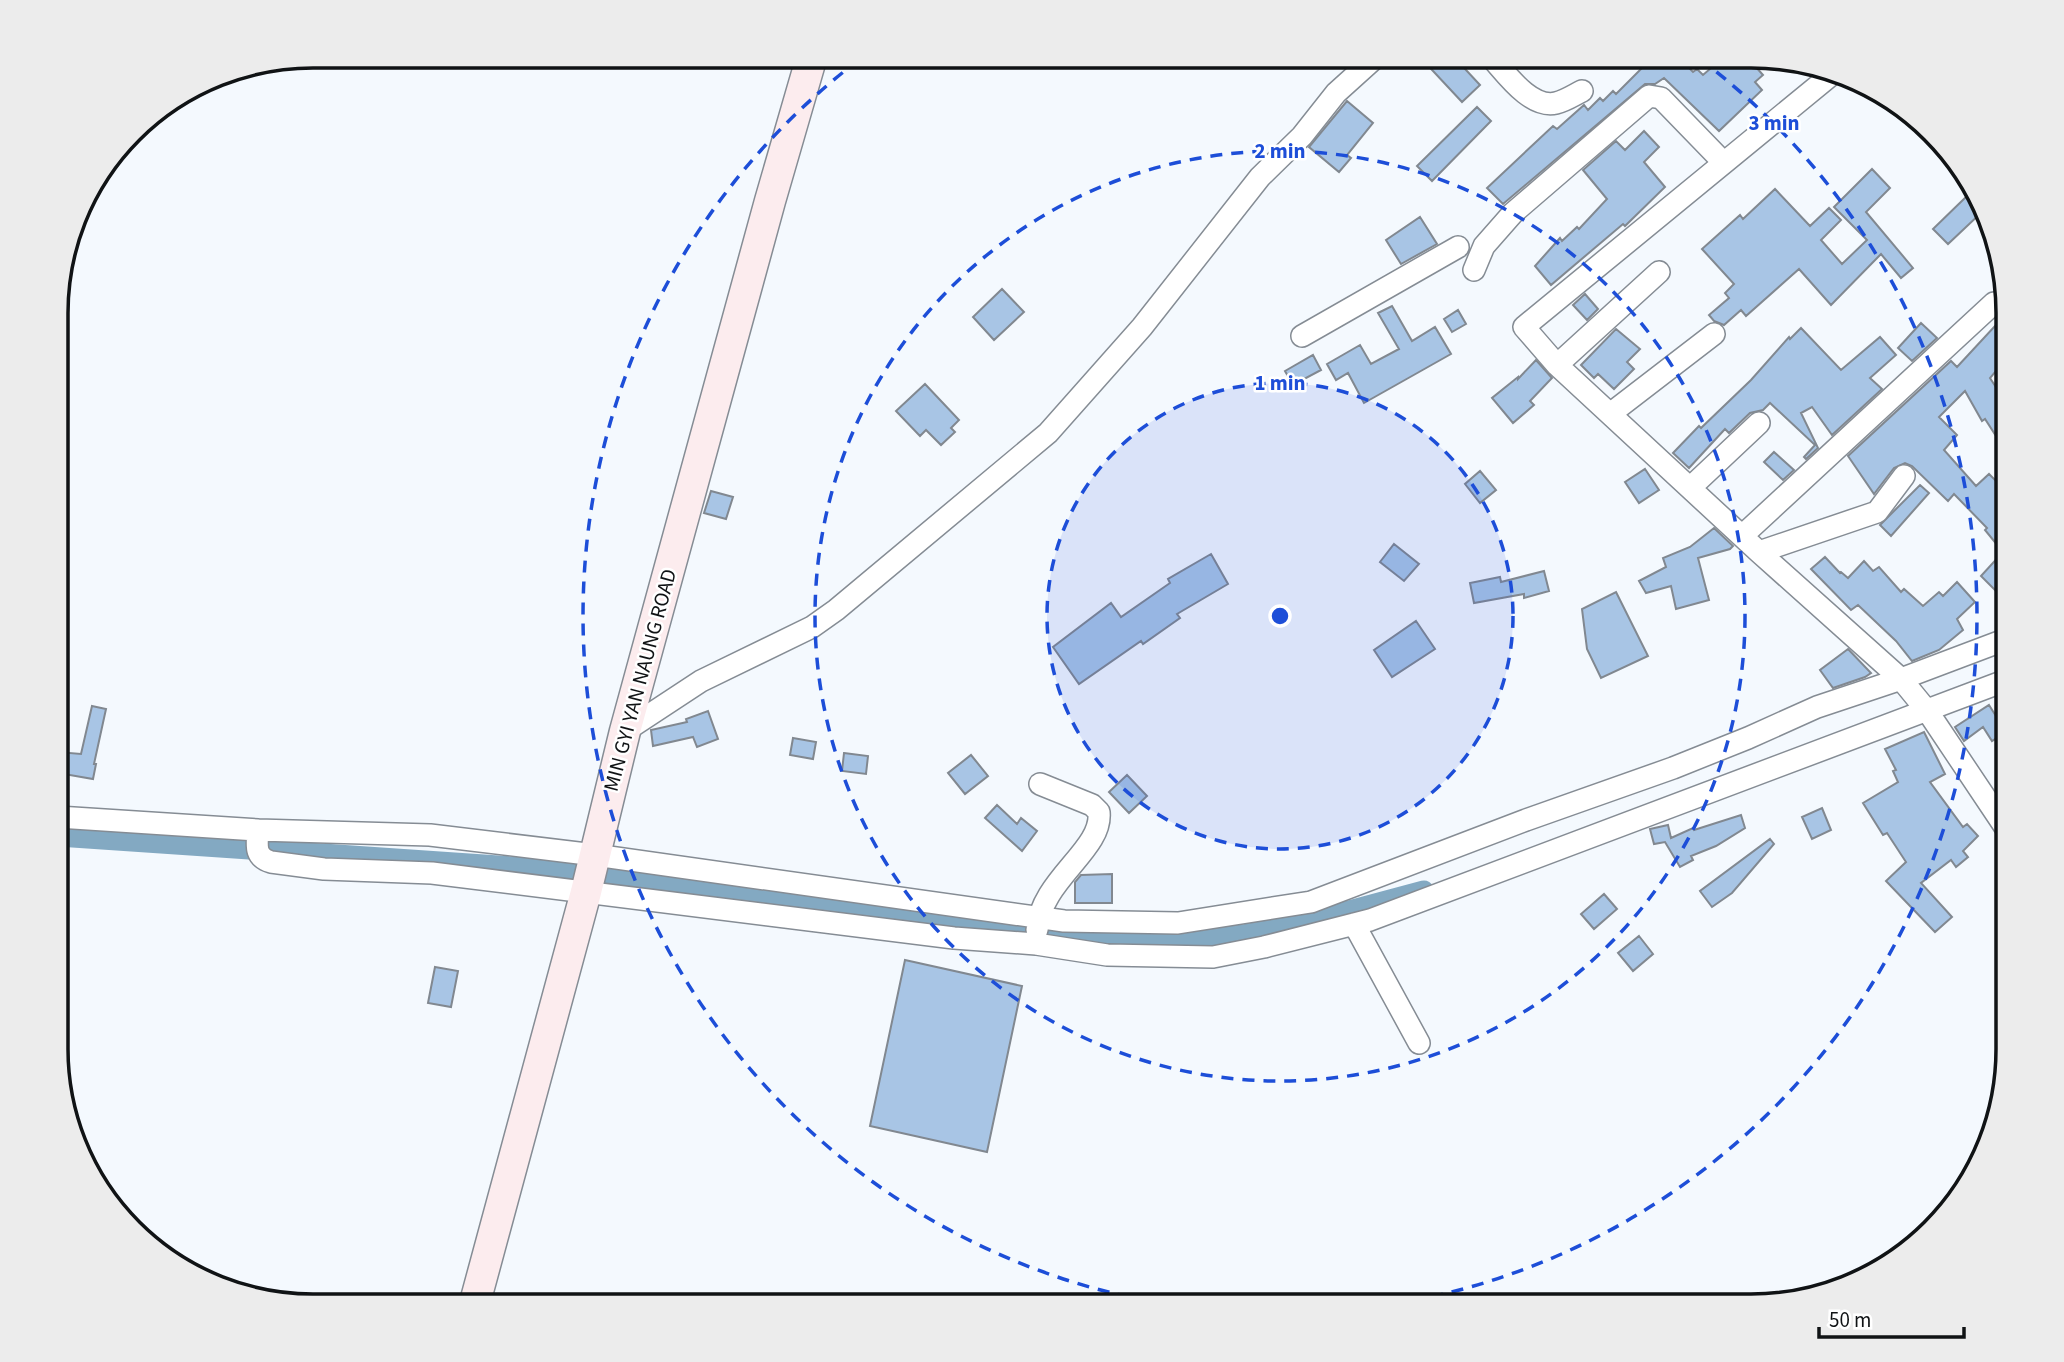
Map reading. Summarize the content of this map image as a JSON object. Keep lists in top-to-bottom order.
{
  "streets": {
    "street": ["MIN GYI YAN NAUNG ROAD"]
  },
  "scale_bar": "50 m",
  "rings": ["3 min", "2 min", "1 min"]
}
